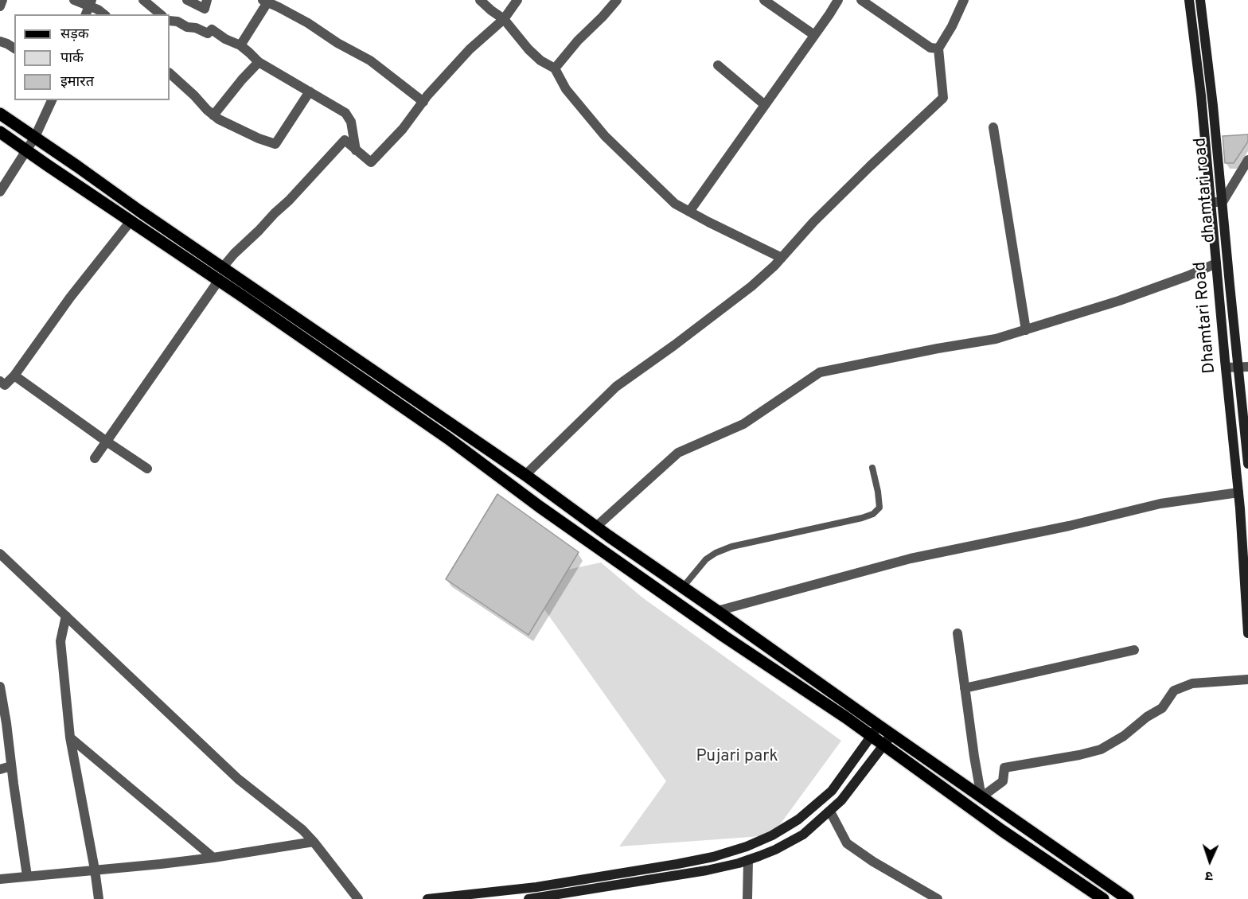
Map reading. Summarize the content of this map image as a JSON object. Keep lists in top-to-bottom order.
{
  "streets": {
    "main road": ["dhamtari road", "Dhamtari Road"]
  },
  "parks": ["Pujari park"],
  "legend": ["सड़क", "पार्क", "इमारत"],
  "north": "bottom"
}
